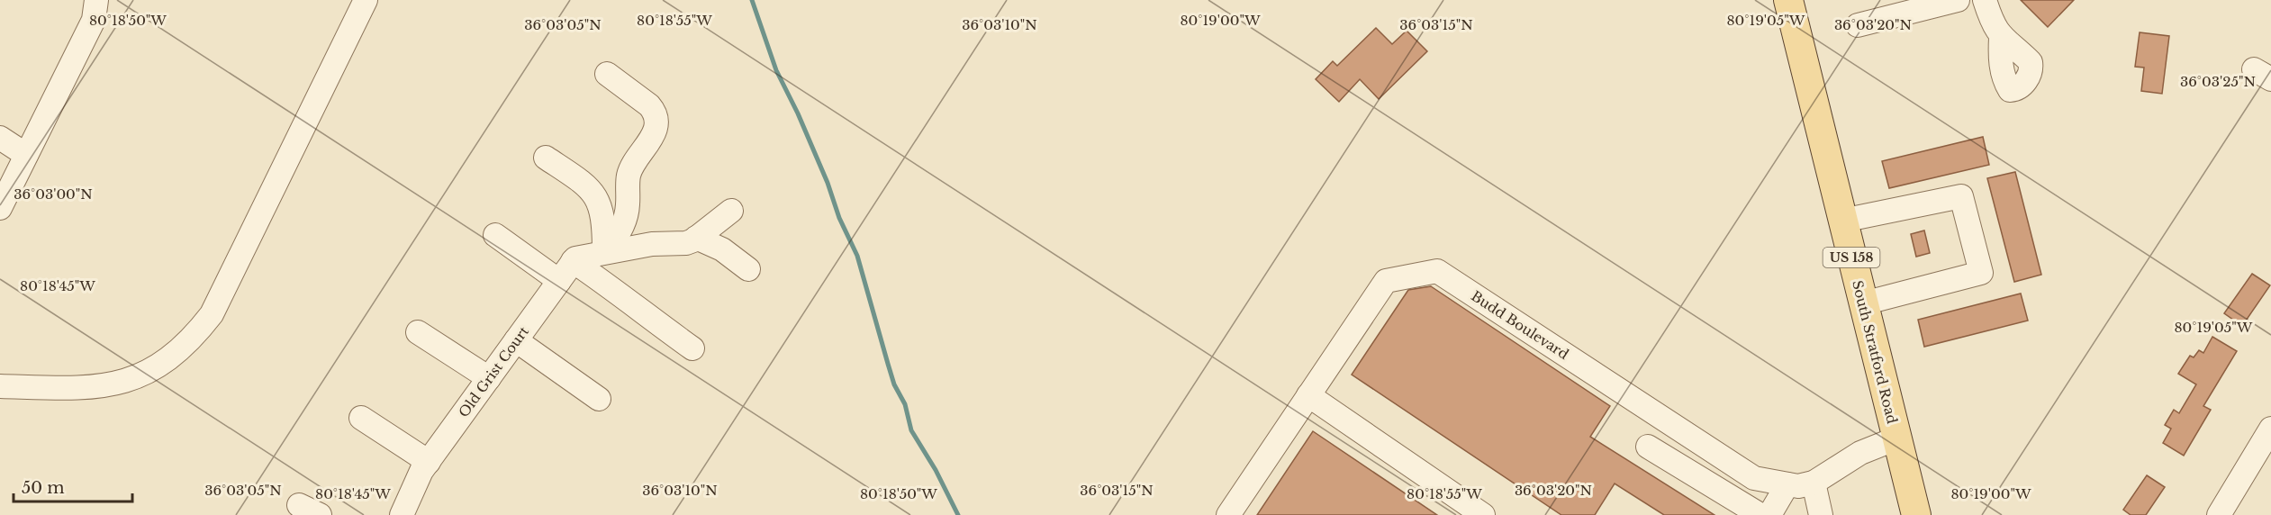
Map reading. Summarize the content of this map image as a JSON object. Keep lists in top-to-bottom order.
{
  "streets": {
    "main road": ["US 158", "South Stratford Road"],
    "street": ["Budd Boulevard", "Old Grist Court"]
  },
  "crossings": [
    ["Budd Boulevard", "South Stratford Road"]
  ],
  "scale_bar": "50 m",
  "coordinates": [
    "80°18'50\"W",
    "80°19'00\"W",
    "80°18'55\"W",
    "80°19'05\"W",
    "36°03'10\"N",
    "36°03'15\"N",
    "36°03'05\"N",
    "36°03'20\"N",
    "36°03'25\"N",
    "36°03'00\"N",
    "80°18'45\"W"
  ]
}
